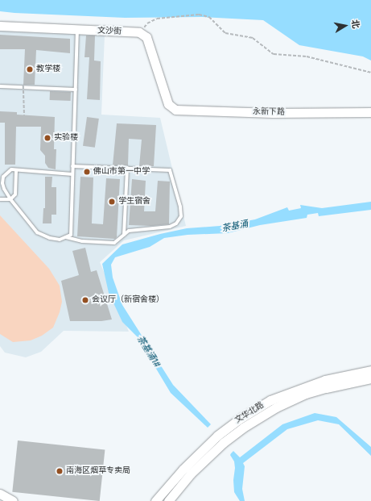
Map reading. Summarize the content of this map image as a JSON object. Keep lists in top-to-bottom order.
{
  "streets": {
    "main road": ["文沙街", "永新下路", "文华北路"]
  },
  "crossings": [
    ["文沙街", "永新下路"]
  ],
  "water": ["茶基涌", "茶基涌1#"],
  "places": [
    "教学楼",
    "实验楼",
    "佛山市第一中学",
    "学生宿舍",
    "会议厅（新宿舍楼）",
    "南海区烟草专卖局"
  ],
  "north": "right"
}
